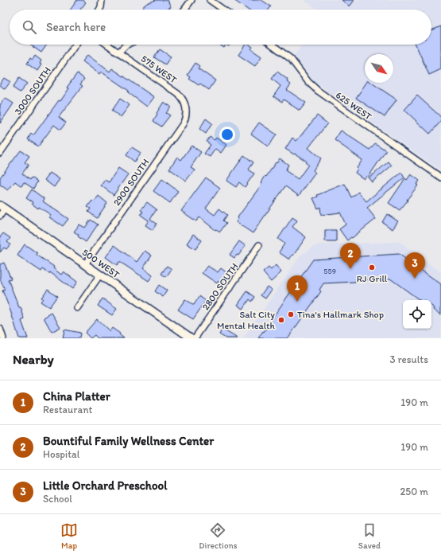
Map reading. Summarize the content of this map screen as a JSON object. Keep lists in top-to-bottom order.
{
  "streets": {
    "street": [
      "575 WEST",
      "3000 SOUTH",
      "625 WEST",
      "2900 SOUTH",
      "500 WEST",
      "2800 SOUTH"
    ]
  },
  "crossings": [
    ["575 WEST", "2900 SOUTH"],
    ["2900 SOUTH", "500 WEST"]
  ],
  "places": ["RJ Grill", "Tina's Hallmark Shop", "Salt City Mental Health"],
  "house_numbers": ["559"],
  "north": "bottom right",
  "page": {
    "search": "Search here",
    "pins": ["2", "3", "1"],
    "heading": ["Nearby", "3 results"],
    "list": [
      {
        "mark": "1",
        "name": "China Platter",
        "note": "Restaurant",
        "value": "190 m"
      },
      {
        "mark": "2",
        "name": "Bountiful Family Wellness Center",
        "note": "Hospital",
        "value": "190 m"
      },
      {
        "mark": "3",
        "name": "Little Orchard Preschool",
        "note": "School",
        "value": "250 m"
      }
    ],
    "nav": ["Map", "Directions", "Saved"]
  }
}
